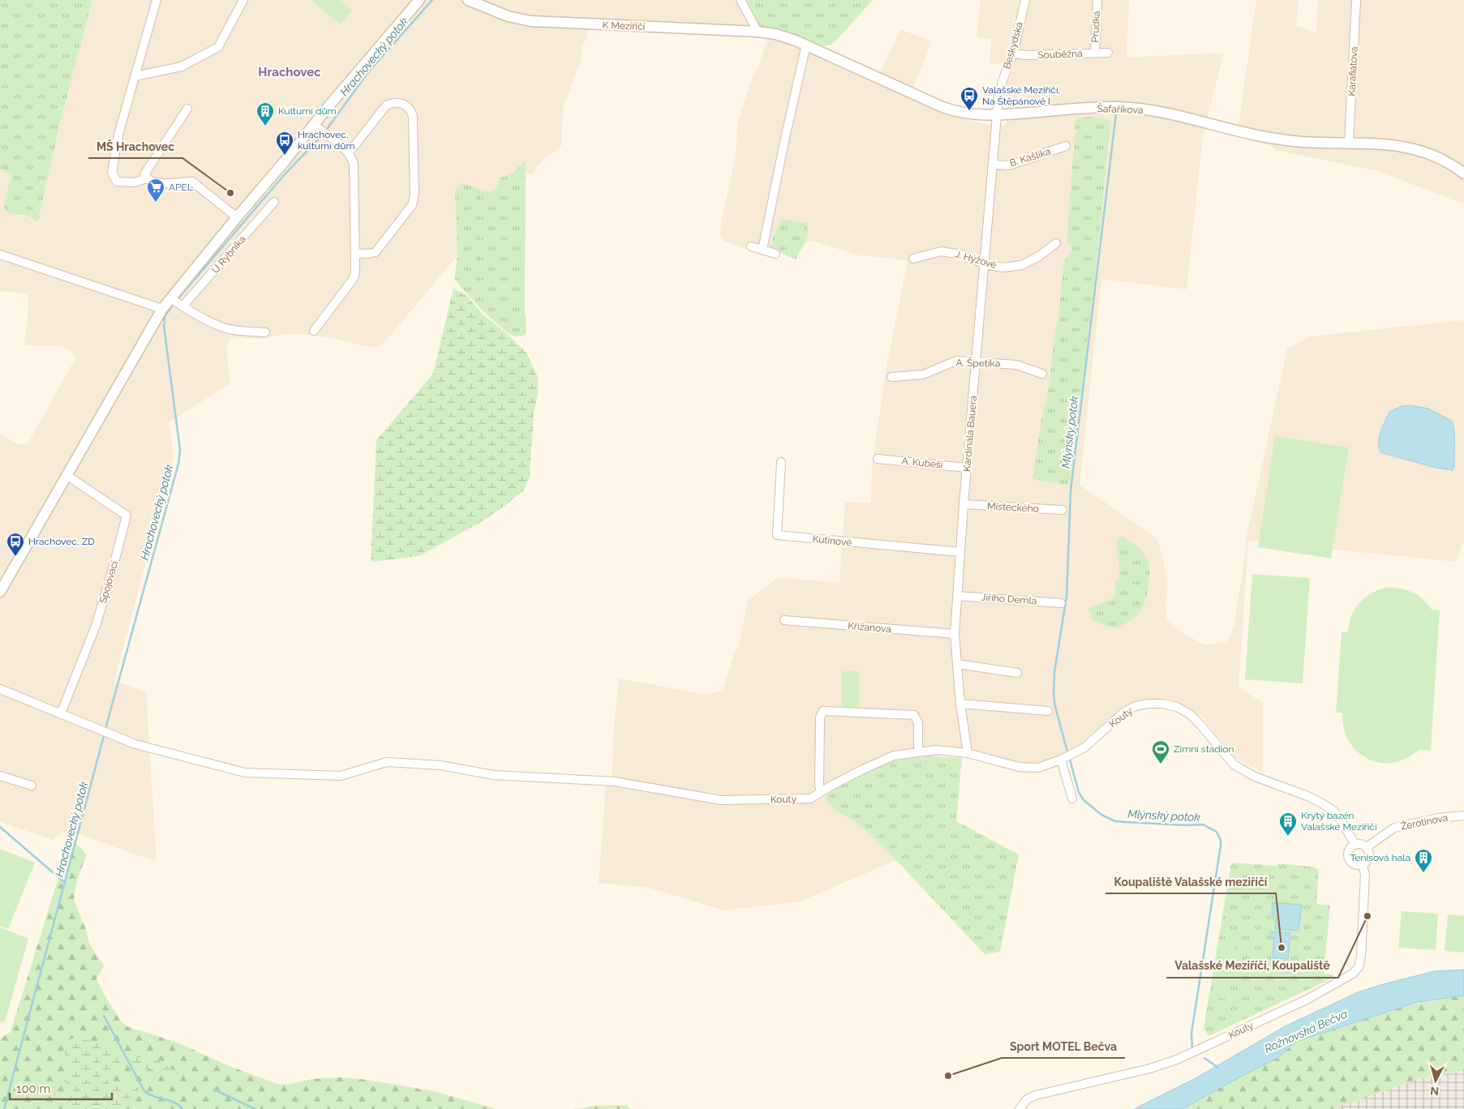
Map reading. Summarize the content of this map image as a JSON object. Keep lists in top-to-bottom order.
{
  "streets": {
    "street": [
      "K Meziříčí",
      "Prudká",
      "Beskydská",
      "Souběžná",
      "Karafiátova",
      "Šafaříkova",
      "B. Kašlíka",
      "U Rybníka",
      "J. Hýžové",
      "A. Špetíka",
      "Kardinála Bauera",
      "A. Kubeši",
      "Místeckého",
      "Kutinové",
      "Spojovací",
      "Jiřího Demla",
      "Křižanova",
      "Kouty",
      "Žerotínova"
    ]
  },
  "crossings": [
    ["K Meziříčí", "Šafaříkova"],
    ["Prudká", "Souběžná"],
    ["Beskydská", "Souběžná"],
    ["Beskydská", "Šafaříkova"],
    ["Beskydská", "Kardinála Bauera"],
    ["Karafiátova", "Šafaříkova"],
    ["Šafaříkova", "Kardinála Bauera"],
    ["B. Kašlíka", "Kardinála Bauera"],
    ["J. Hýžové", "Kardinála Bauera"],
    ["A. Špetíka", "Kardinála Bauera"],
    ["Kardinála Bauera", "A. Kubeši"],
    ["Kardinála Bauera", "Místeckého"],
    ["Kardinála Bauera", "Kutinové"],
    ["Kardinála Bauera", "Jiřího Demla"],
    ["Kardinála Bauera", "Křižanova"],
    ["Kardinála Bauera", "Kouty"],
    ["Spojovací", "Kouty"],
    ["Kouty", "Žerotínova"]
  ],
  "districts": ["Hrachovec"],
  "water": ["Hrachovecký potok", "Mlýnský potok", "Rožnovská Bečva"],
  "places": {
    "bus stop": ["Valašské Meziříčí, Na Štěpánově I", "Hrachovec, kulturní dům", "Hrachovec, ZD"],
    "building": ["Kulturní dům", "Krytý bazén Valašské Meziříčí", "Tenisová hala"],
    "other": [
      "MŠ Hrachovec",
      "Valašské Meziříčí, Koupaliště",
      "Koupaliště Valašské meziříčí",
      "Sport MOTEL Bečva"
    ],
    "supermarket": ["APEL"],
    "sports": ["Zimní stadion"]
  },
  "scale_bar": "100 m",
  "north": "bottom"
}
